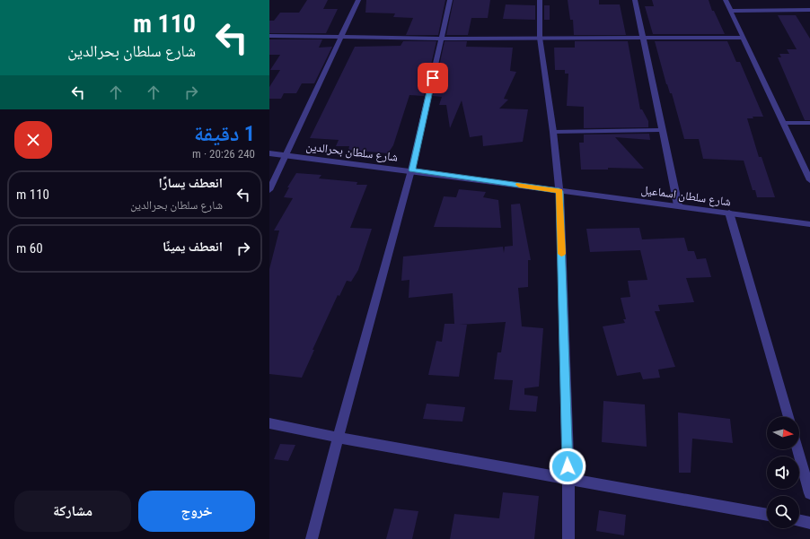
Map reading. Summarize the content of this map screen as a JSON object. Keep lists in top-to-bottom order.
{
  "streets": {
    "street": ["شارع سلطان بحرالدين", "شارع سلطان اسماعيل"]
  },
  "crossings": [
    ["شارع سلطان بحرالدين", "شارع سلطان اسماعيل"]
  ],
  "north": "right",
  "page": {
    "turn": ["110 m", "شارع سلطان بحرالدين"],
    "heading": ["1 دقيقة", "240 m · 20:26"],
    "list": [
      {
        "name": "انعطف يسارًا",
        "note": "شارع سلطان بحرالدين",
        "value": "110 m"
      },
      {
        "name": "انعطف يمينًا",
        "value": "60 m"
      }
    ],
    "buttons": ["خروج", "مشاركة"]
  }
}
